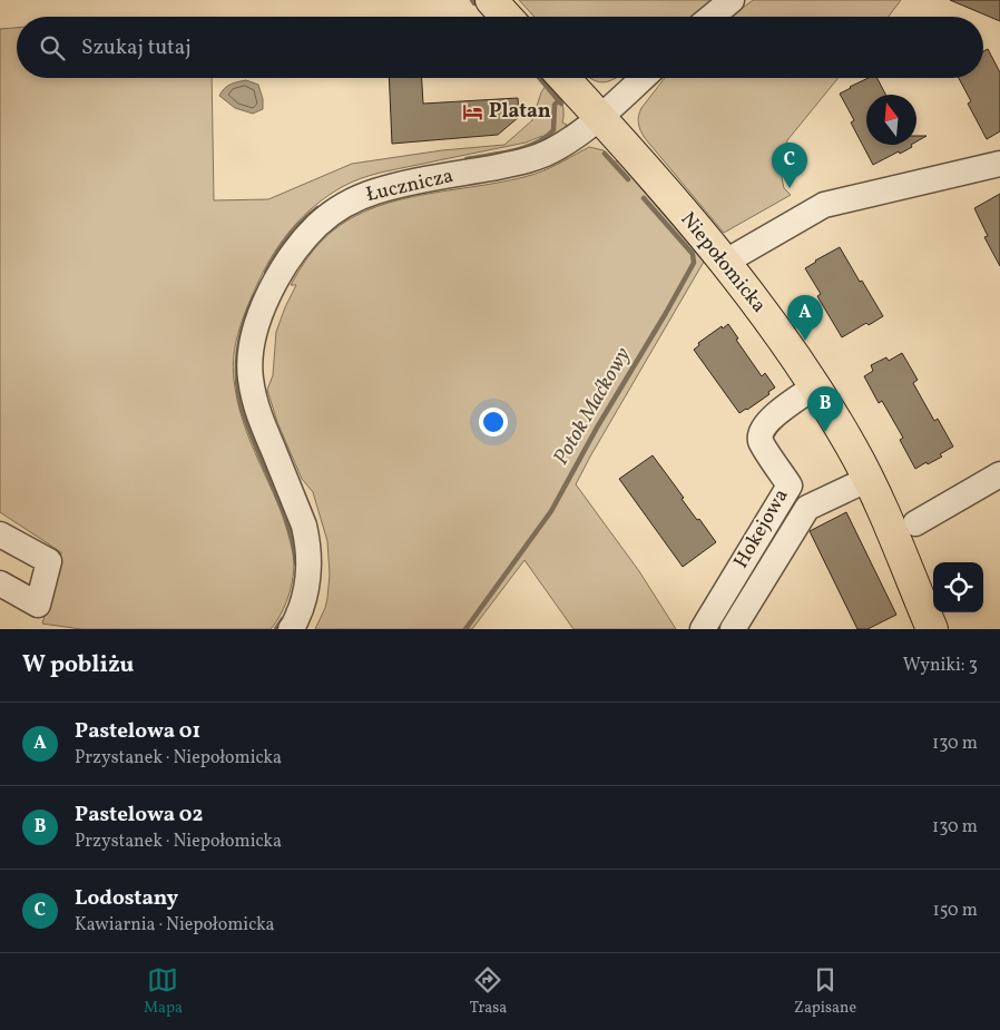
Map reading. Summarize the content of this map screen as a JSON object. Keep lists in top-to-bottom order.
{
  "streets": {
    "main road": ["Niepołomicka"],
    "street": ["Łucznicza", "Hokejowa"]
  },
  "crossings": [
    ["Łucznicza", "Niepołomicka"],
    ["Niepołomicka", "Hokejowa"]
  ],
  "water": ["Potok Maćkowy"],
  "places": {
    "hotel": ["Platan"]
  },
  "north": "top",
  "page": {
    "search": "Szukaj tutaj",
    "pins": ["C", "A", "B"],
    "heading": ["W pobliżu", "Wyniki: 3"],
    "list": [
      {
        "mark": "A",
        "name": "Pastelowa 01",
        "note": "Przystanek · Niepołomicka",
        "value": "130 m"
      },
      {
        "mark": "B",
        "name": "Pastelowa 02",
        "note": "Przystanek · Niepołomicka",
        "value": "130 m"
      },
      {
        "mark": "C",
        "name": "Lodostany",
        "note": "Kawiarnia · Niepołomicka",
        "value": "150 m"
      }
    ],
    "nav": ["Mapa", "Trasa", "Zapisane"]
  }
}
